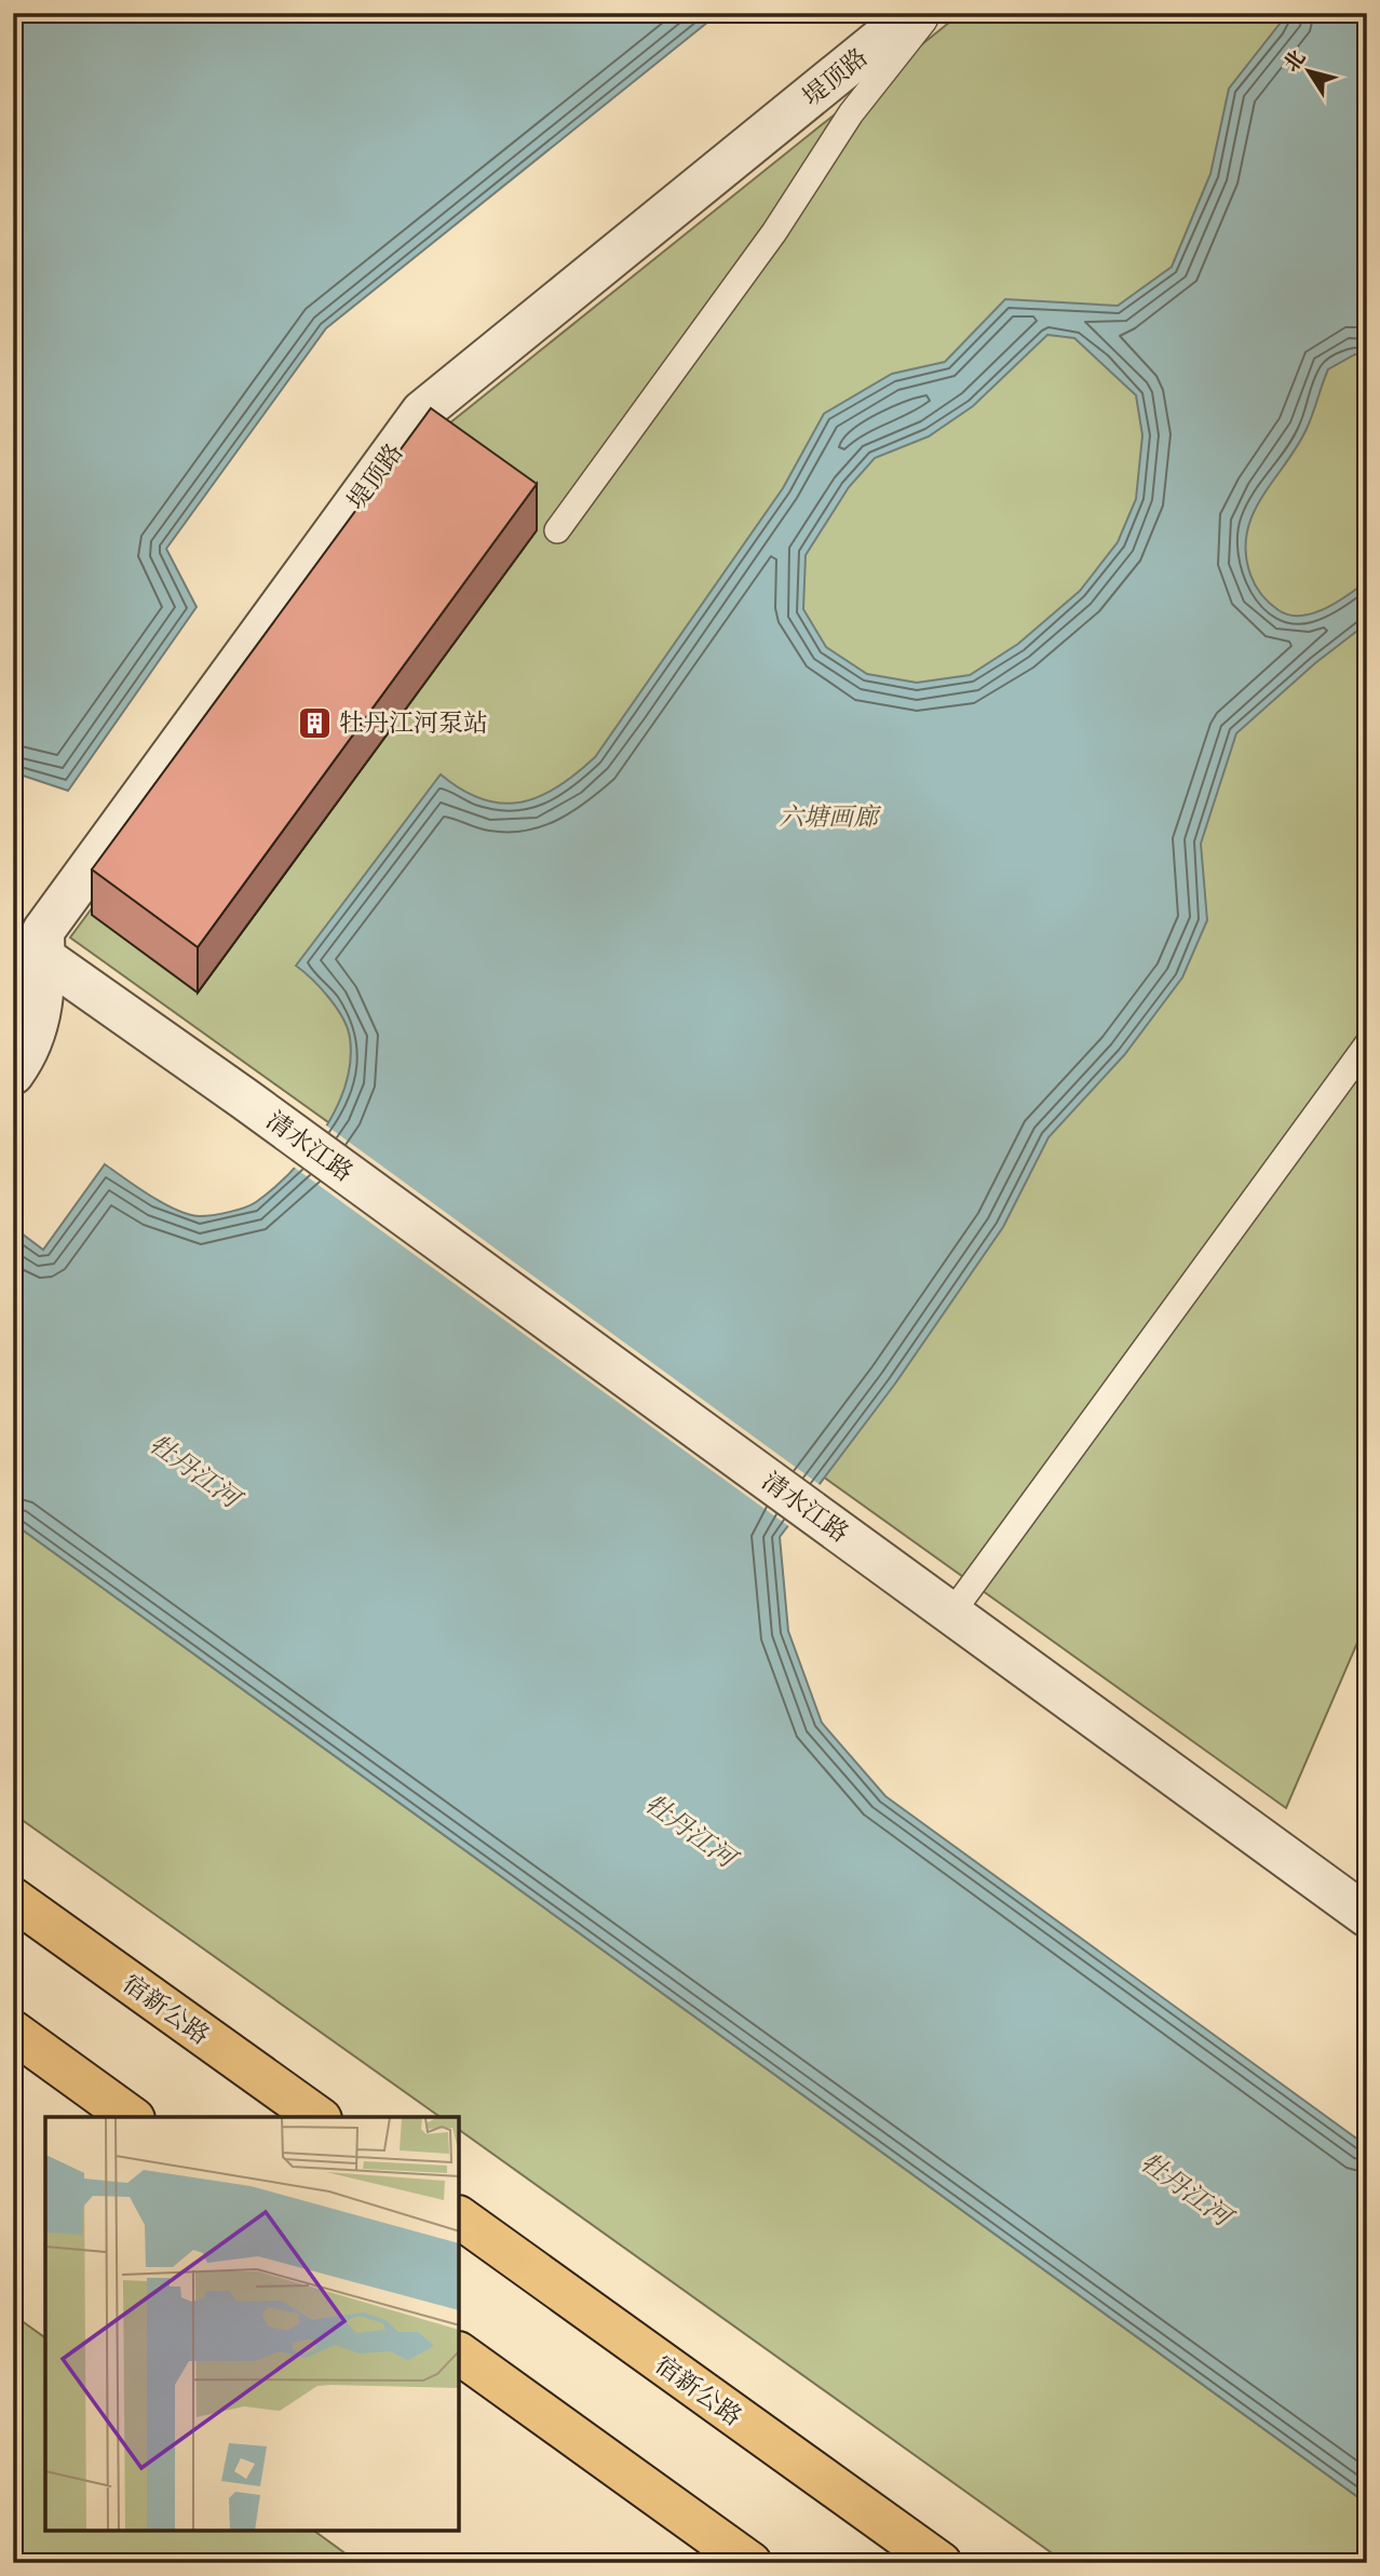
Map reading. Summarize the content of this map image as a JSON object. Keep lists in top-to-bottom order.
{
  "streets": {
    "highway": ["宿新公路"],
    "street": ["堤顶路", "清水江路"]
  },
  "crossings": [
    ["堤顶路", "清水江路"]
  ],
  "water": ["牡丹江河"],
  "parks": ["六塘画廊"],
  "places": {
    "building": ["牡丹江河泵站"]
  },
  "north": "top left"
}
